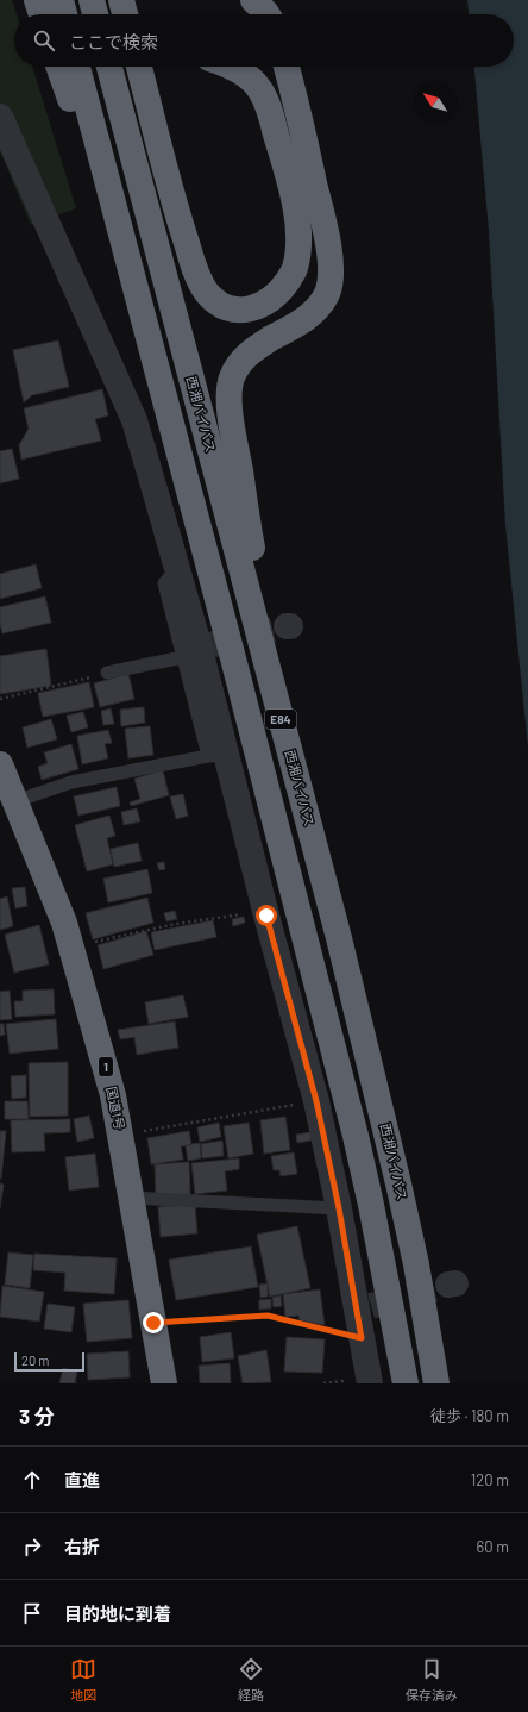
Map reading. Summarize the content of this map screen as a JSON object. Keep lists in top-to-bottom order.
{
  "streets": {
    "highway": [
      "西湘バイパス",
      "E84",
      "1",
      "国道1号"
    ]
  },
  "scale_bar": "20 m",
  "north": "top left",
  "page": {
    "search": "ここで検索",
    "scale": "20 m",
    "heading": ["3 分", "徒歩 · 180 m"],
    "list": [
      ["直進", "120 m"],
      ["右折", "60 m"],
      "目的地に到着"
    ],
    "nav": ["地図", "経路", "保存済み"]
  }
}
